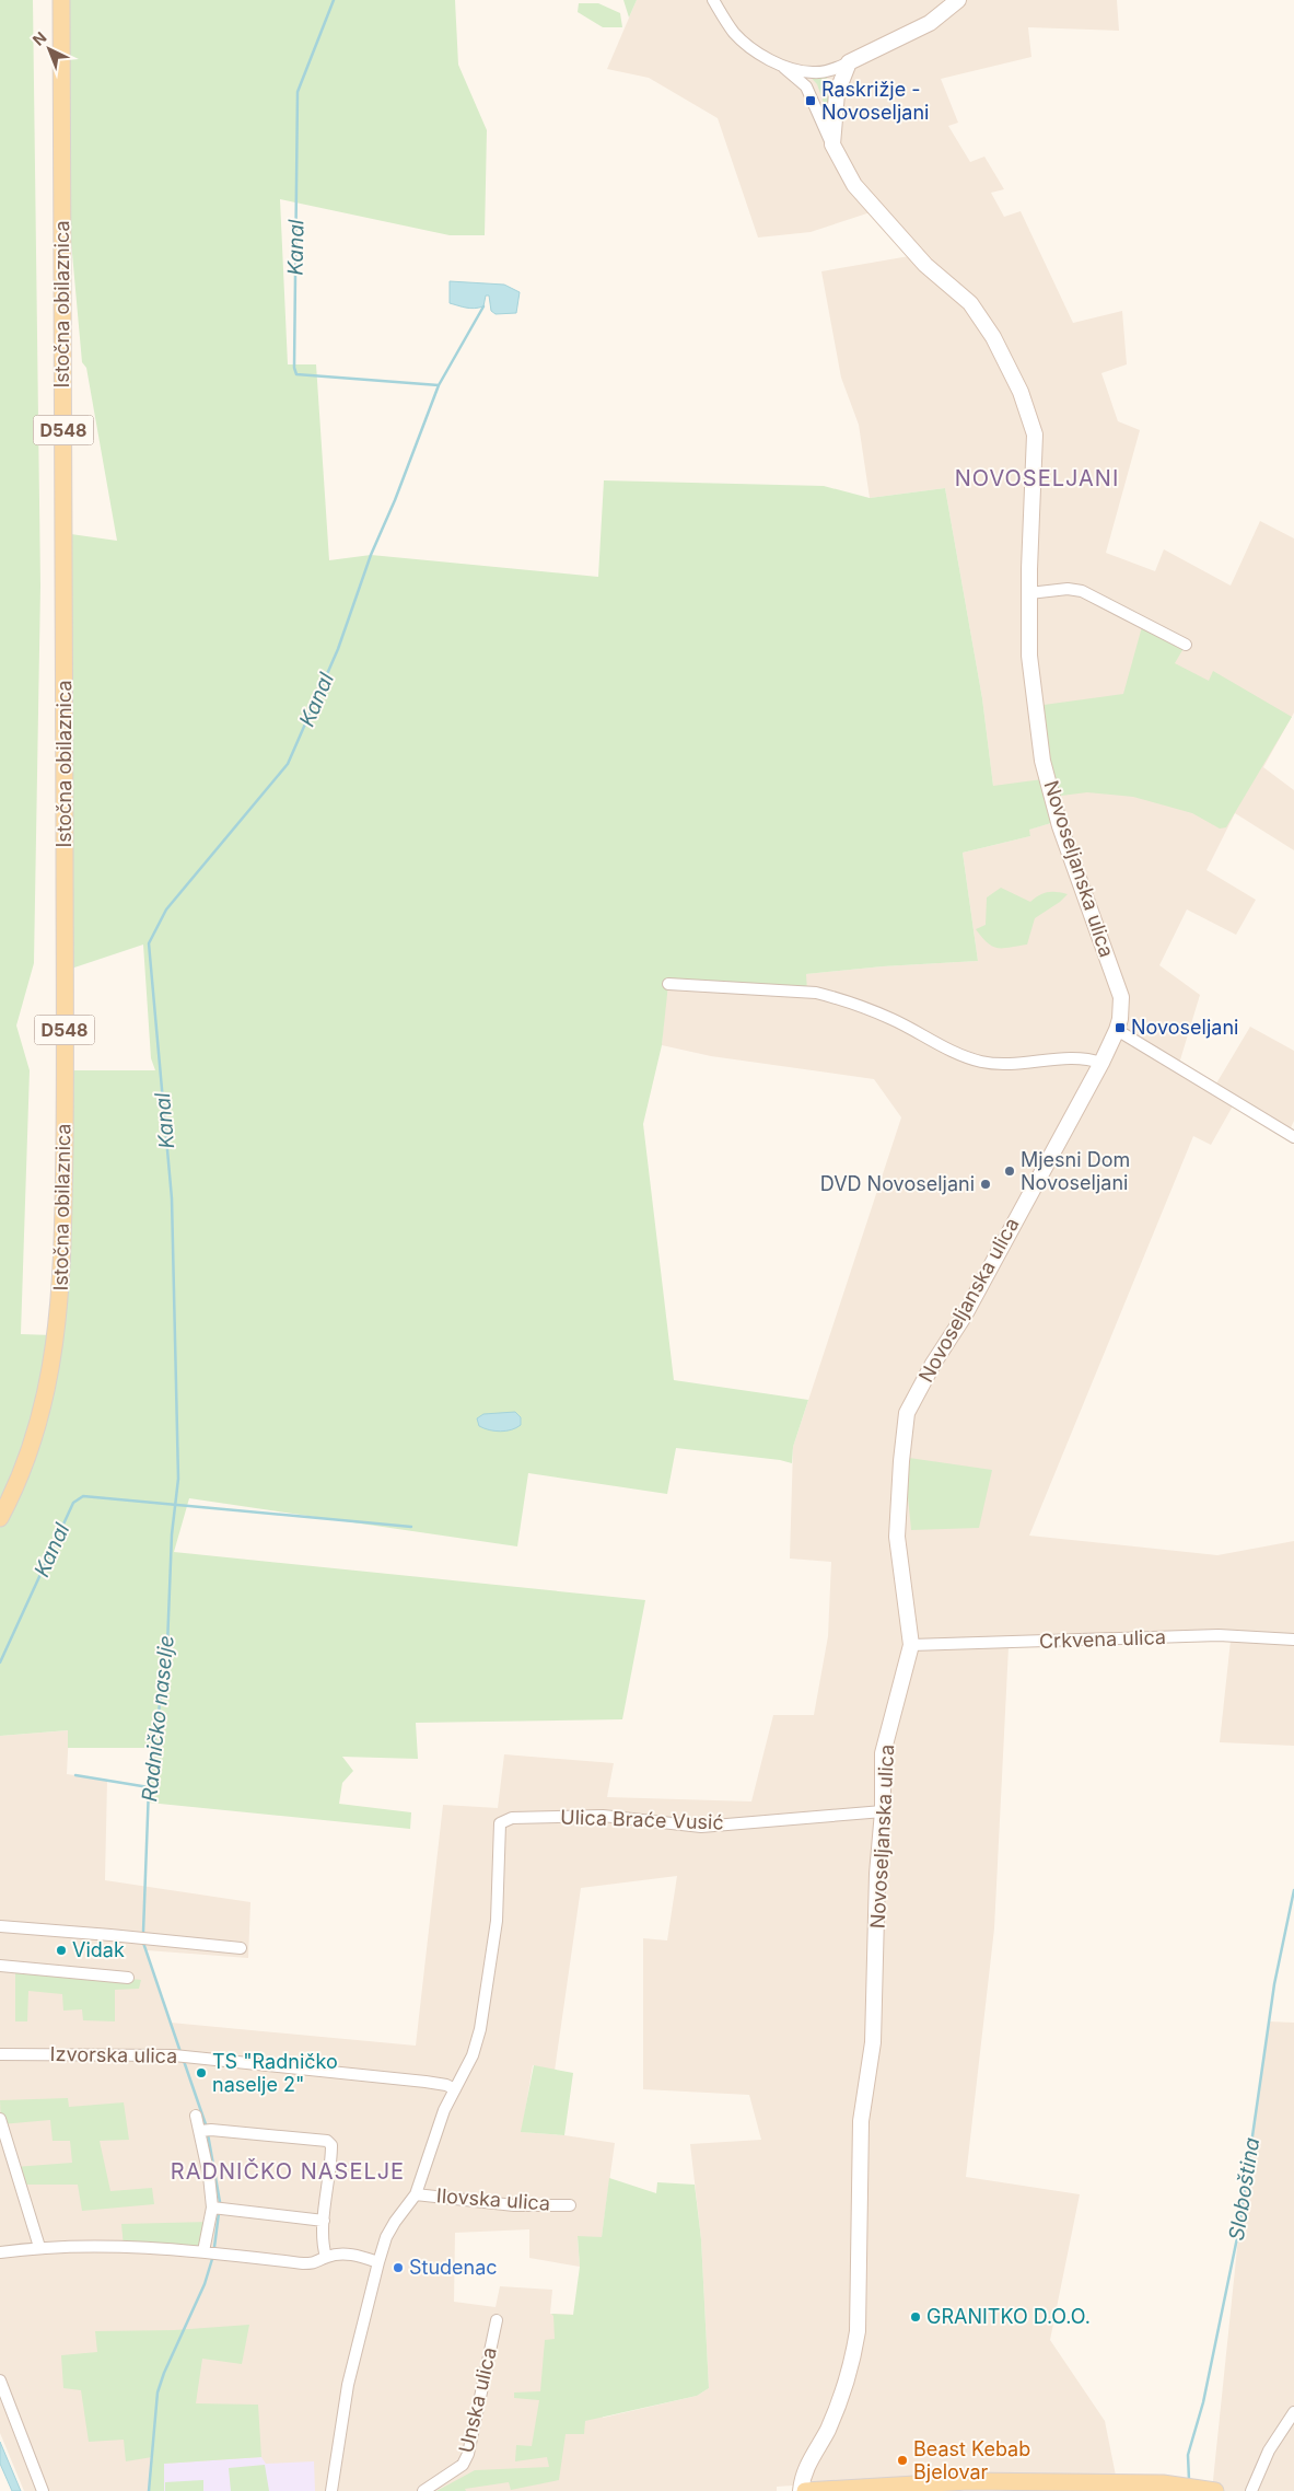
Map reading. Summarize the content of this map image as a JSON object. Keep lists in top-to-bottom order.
{
  "streets": {
    "main road": ["Istočna obilaznica", "D548", "Novoseljanska ulica"],
    "street": [
      "Crkvena ulica",
      "Ulica Braće Vusić",
      "Izvorska ulica",
      "Ilovska ulica",
      "Unska ulica"
    ]
  },
  "crossings": [
    ["Novoseljanska ulica", "Crkvena ulica"],
    ["Novoseljanska ulica", "Ulica Braće Vusić"],
    ["Ulica Braće Vusić", "Izvorska ulica"]
  ],
  "districts": ["NOVOSELJANI", "RADNIČKO NASELJE"],
  "water": ["Kanal", "Radničko naselje", "Sloboština"],
  "places": {
    "transit": ["Raskrižje - Novoseljani", "Novoseljani"],
    "other": [
      "Mjesni Dom Novoseljani",
      "DVD Novoseljani",
      "Vidak",
      "TS \"Radničko naselje 2\"",
      "Studenac",
      "GRANITKO D.O.O.",
      "Beast Kebab Bjelovar"
    ]
  },
  "north": "top left"
}
